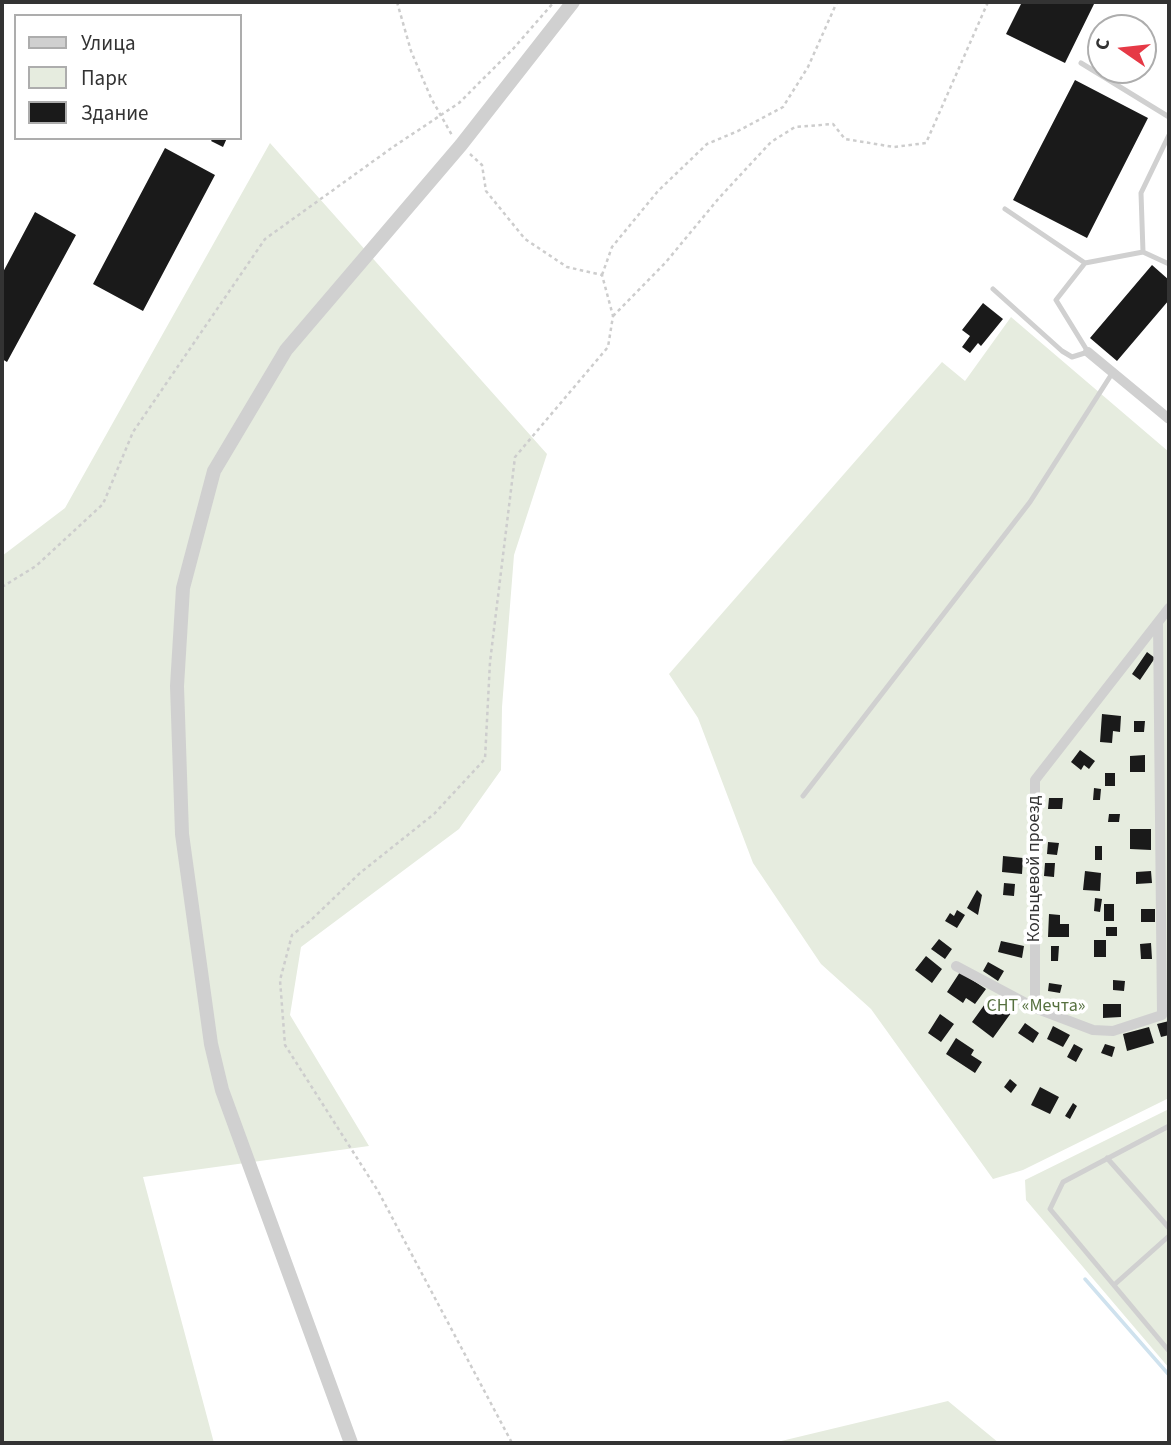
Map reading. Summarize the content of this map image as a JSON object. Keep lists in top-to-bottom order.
{
  "streets": {
    "street": ["Кольцевой проезд"]
  },
  "parks": ["СНТ «Мечта»"],
  "legend": ["Улица", "Парк", "Здание"],
  "north": "left"
}
